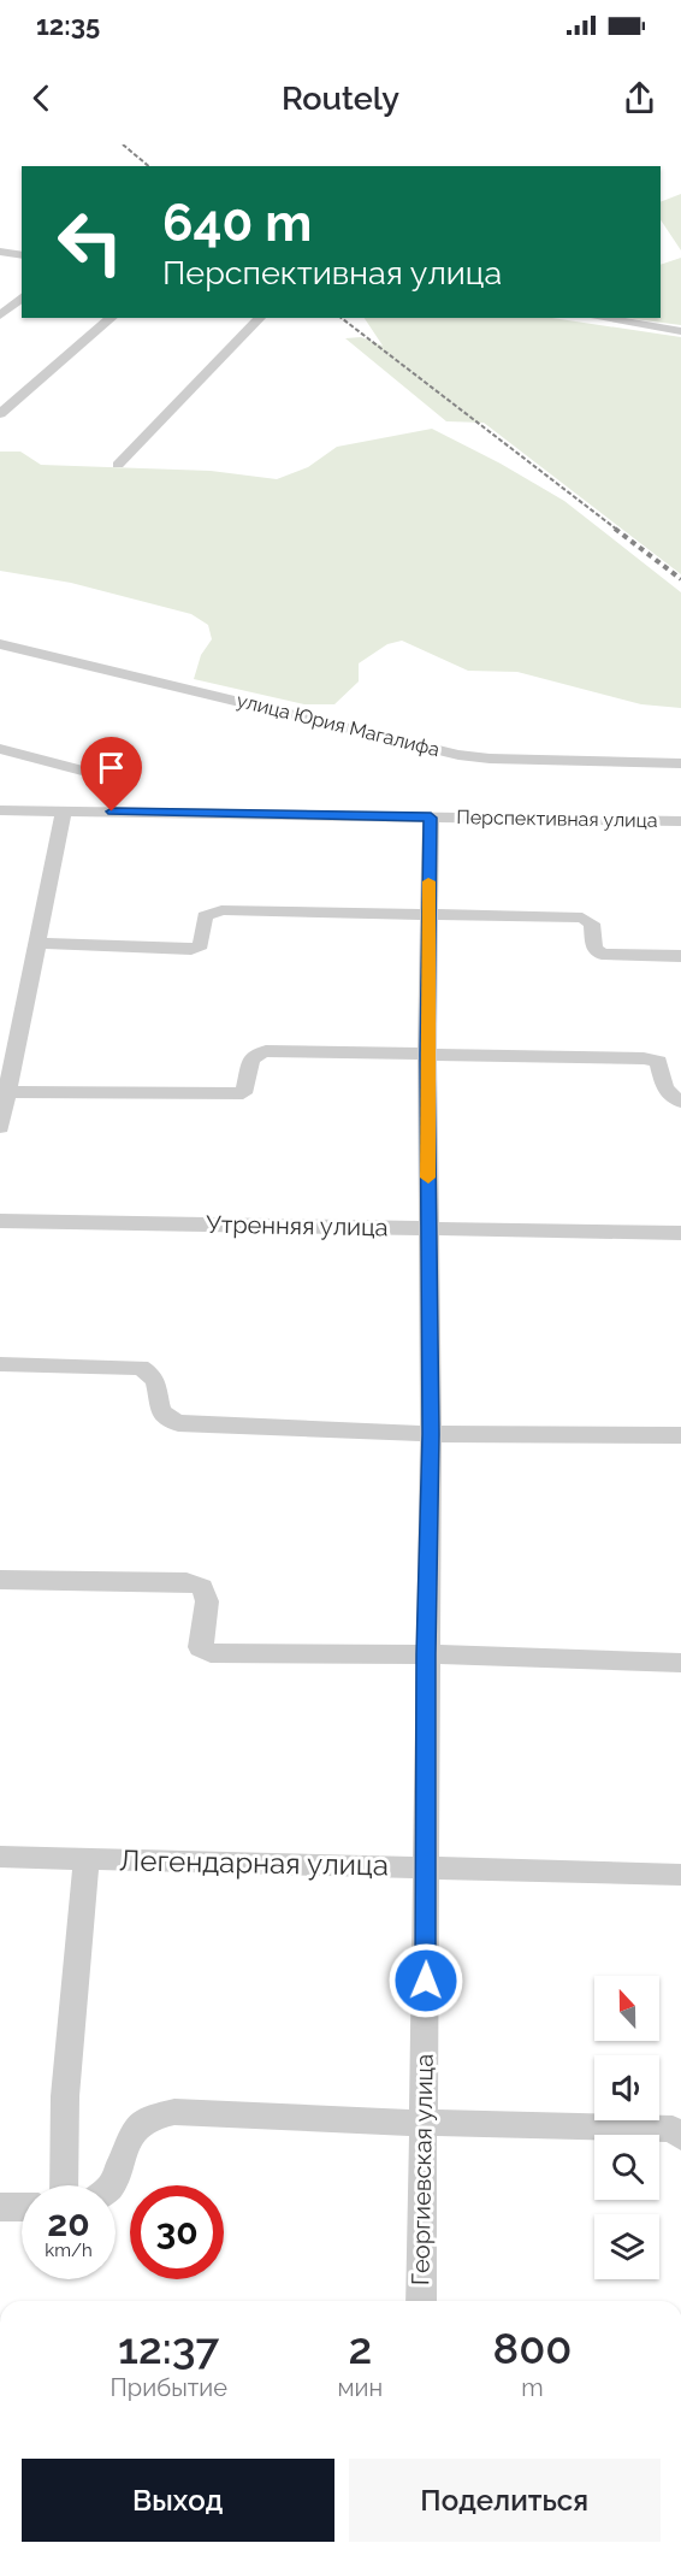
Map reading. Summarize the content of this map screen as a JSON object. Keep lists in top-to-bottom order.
{
  "streets": {
    "street": [
      "улица Юрия Магалифа",
      "Перспективная улица",
      "Утренняя улица",
      "Легендарная улица",
      "Георгиевская улица"
    ]
  },
  "crossings": [
    ["Перспективная улица", "Георгиевская улица"],
    ["Утренняя улица", "Георгиевская улица"],
    ["Легендарная улица", "Георгиевская улица"]
  ],
  "north": "top",
  "page": {
    "status": "12:35",
    "header": "Routely",
    "turn": ["640 m", "Перспективная улица"],
    "speed": "20 km/h",
    "limit": "30",
    "eta": [
      "12:37",
      "Прибытие",
      "2",
      "мин",
      "800",
      "m"
    ],
    "buttons": ["Выход", "Поделиться"]
  }
}
